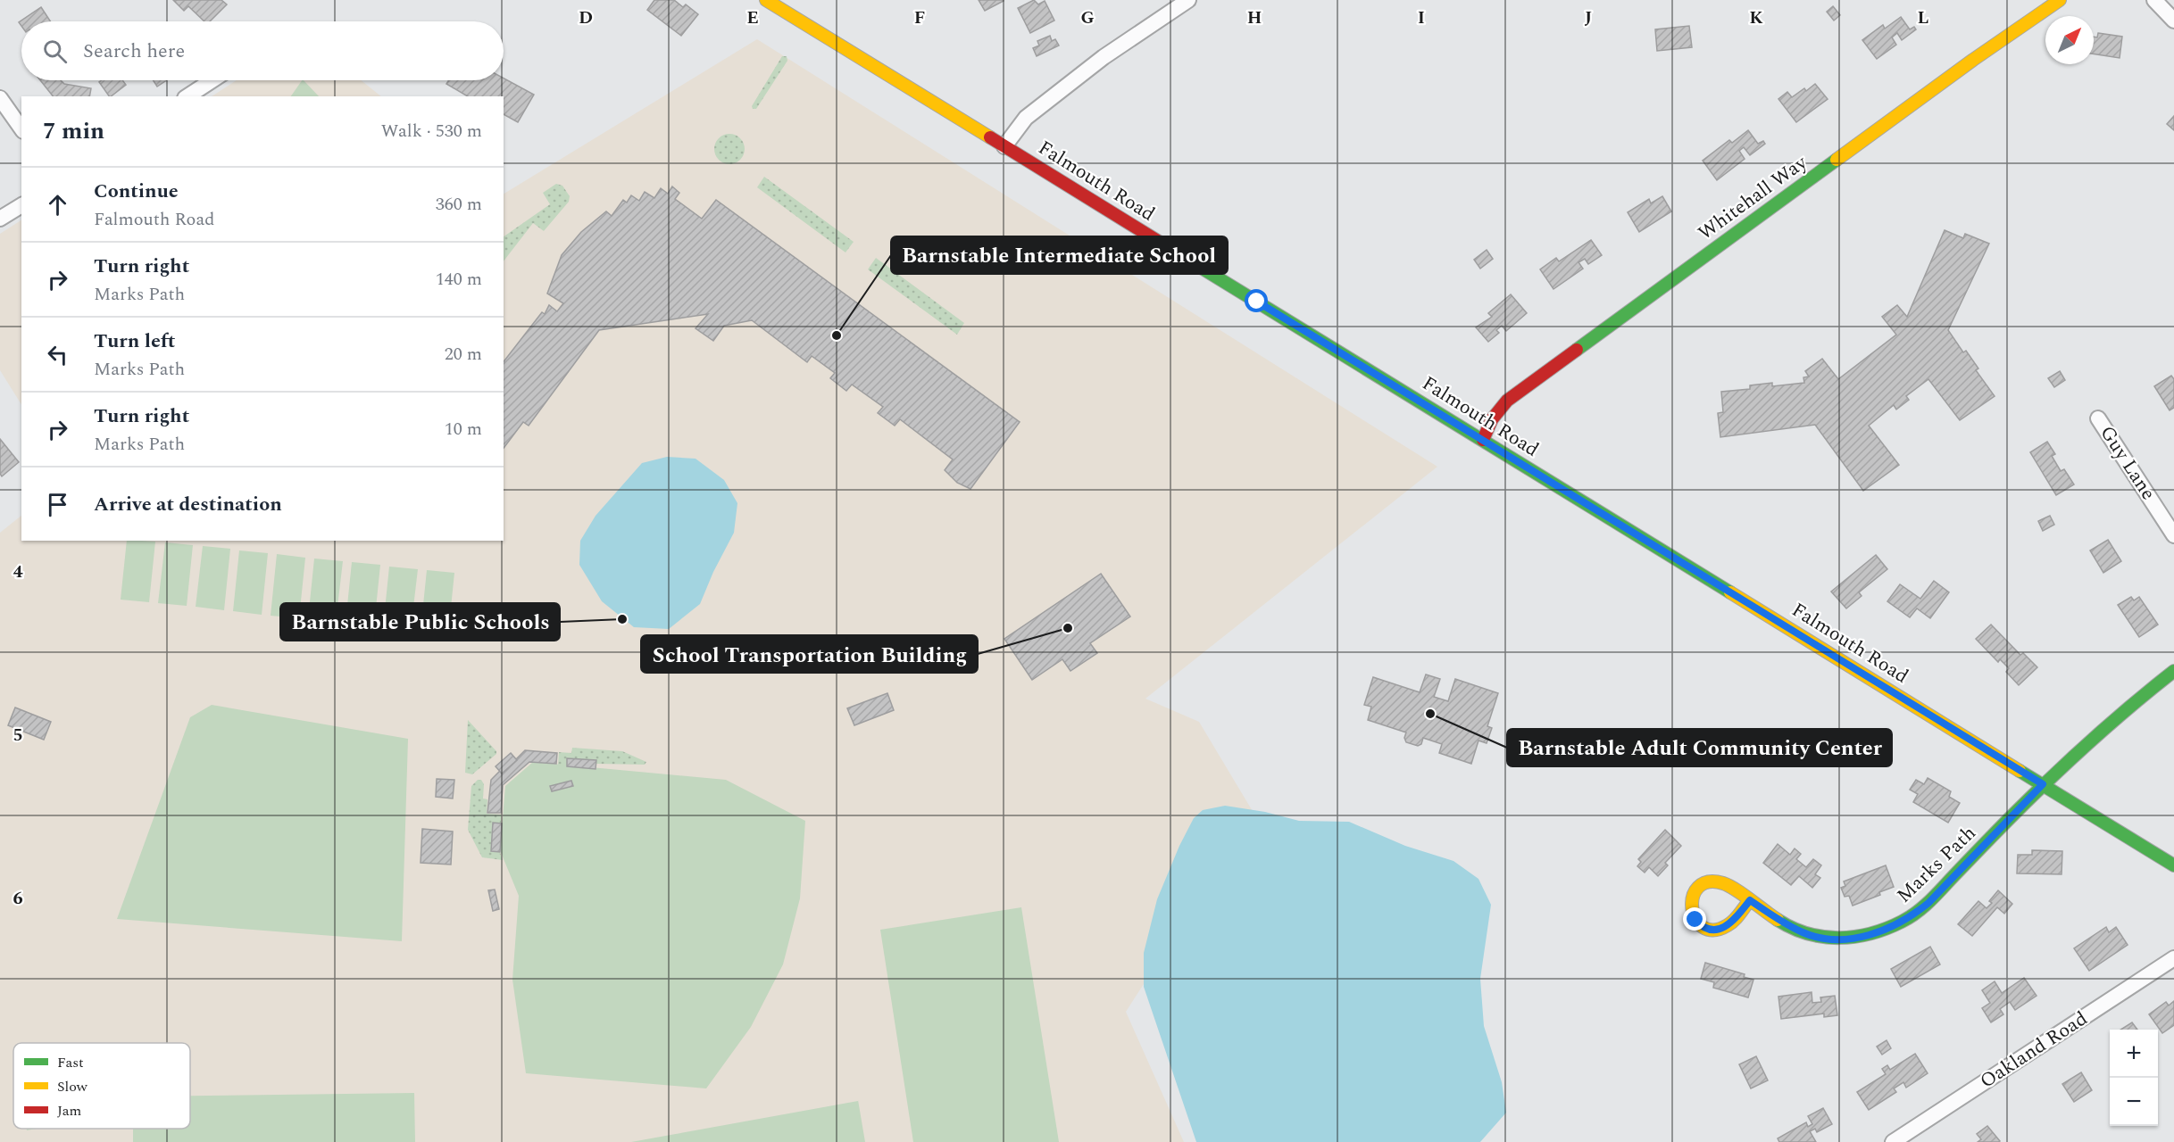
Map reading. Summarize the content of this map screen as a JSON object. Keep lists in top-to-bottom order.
{
  "streets": {
    "main road": ["Falmouth Road", "Whitehall Way", "Marks Path"],
    "street": ["Guy Lane", "Oakland Road"]
  },
  "crossings": [
    ["Falmouth Road", "Whitehall Way"],
    ["Falmouth Road", "Marks Path"]
  ],
  "places": [
    "Barnstable Intermediate School",
    "Barnstable Public Schools",
    "School Transportation Building",
    "Barnstable Adult Community Center"
  ],
  "legend": ["Fast", "Slow", "Jam"],
  "north": "top right",
  "page": {
    "search": "Search here",
    "heading": ["7 min", "Walk · 530 m"],
    "list": [
      ["Continue", "Falmouth Road", "360 m"],
      ["Turn right", "Marks Path", "140 m"],
      ["Turn left", "Marks Path", "20 m"],
      ["Turn right", "Marks Path", "10 m"],
      "Arrive at destination"
    ],
    "map_buttons": ["+", "−"]
  },
  "grid": {
    "columns": [
      "D",
      "E",
      "F",
      "G",
      "H",
      "I",
      "J",
      "K",
      "L"
    ],
    "rows": ["4", "5", "6"]
  }
}
